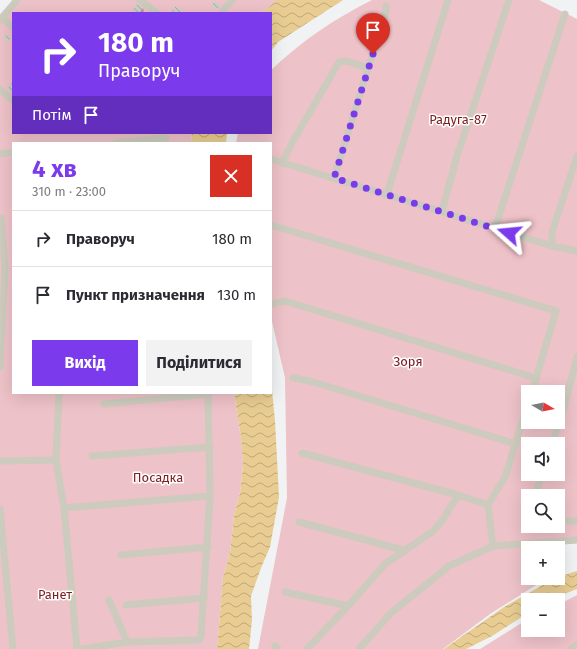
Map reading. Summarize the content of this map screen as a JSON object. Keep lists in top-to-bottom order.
{
  "parks": [
    "Радуга-87",
    "Зоря",
    "Посадка",
    "Ранет"
  ],
  "north": "right",
  "page": {
    "turn": ["180 m", "Праворуч"],
    "then": "Потім",
    "heading": ["4 хв", "310 m · 23:00"],
    "list": [
      {
        "name": "Праворуч",
        "value": "180 m"
      },
      {
        "name": "Пункт призначення",
        "value": "130 m"
      }
    ],
    "buttons": ["Вихід", "Поділитися"],
    "map_buttons": ["+", "−"]
  }
}
